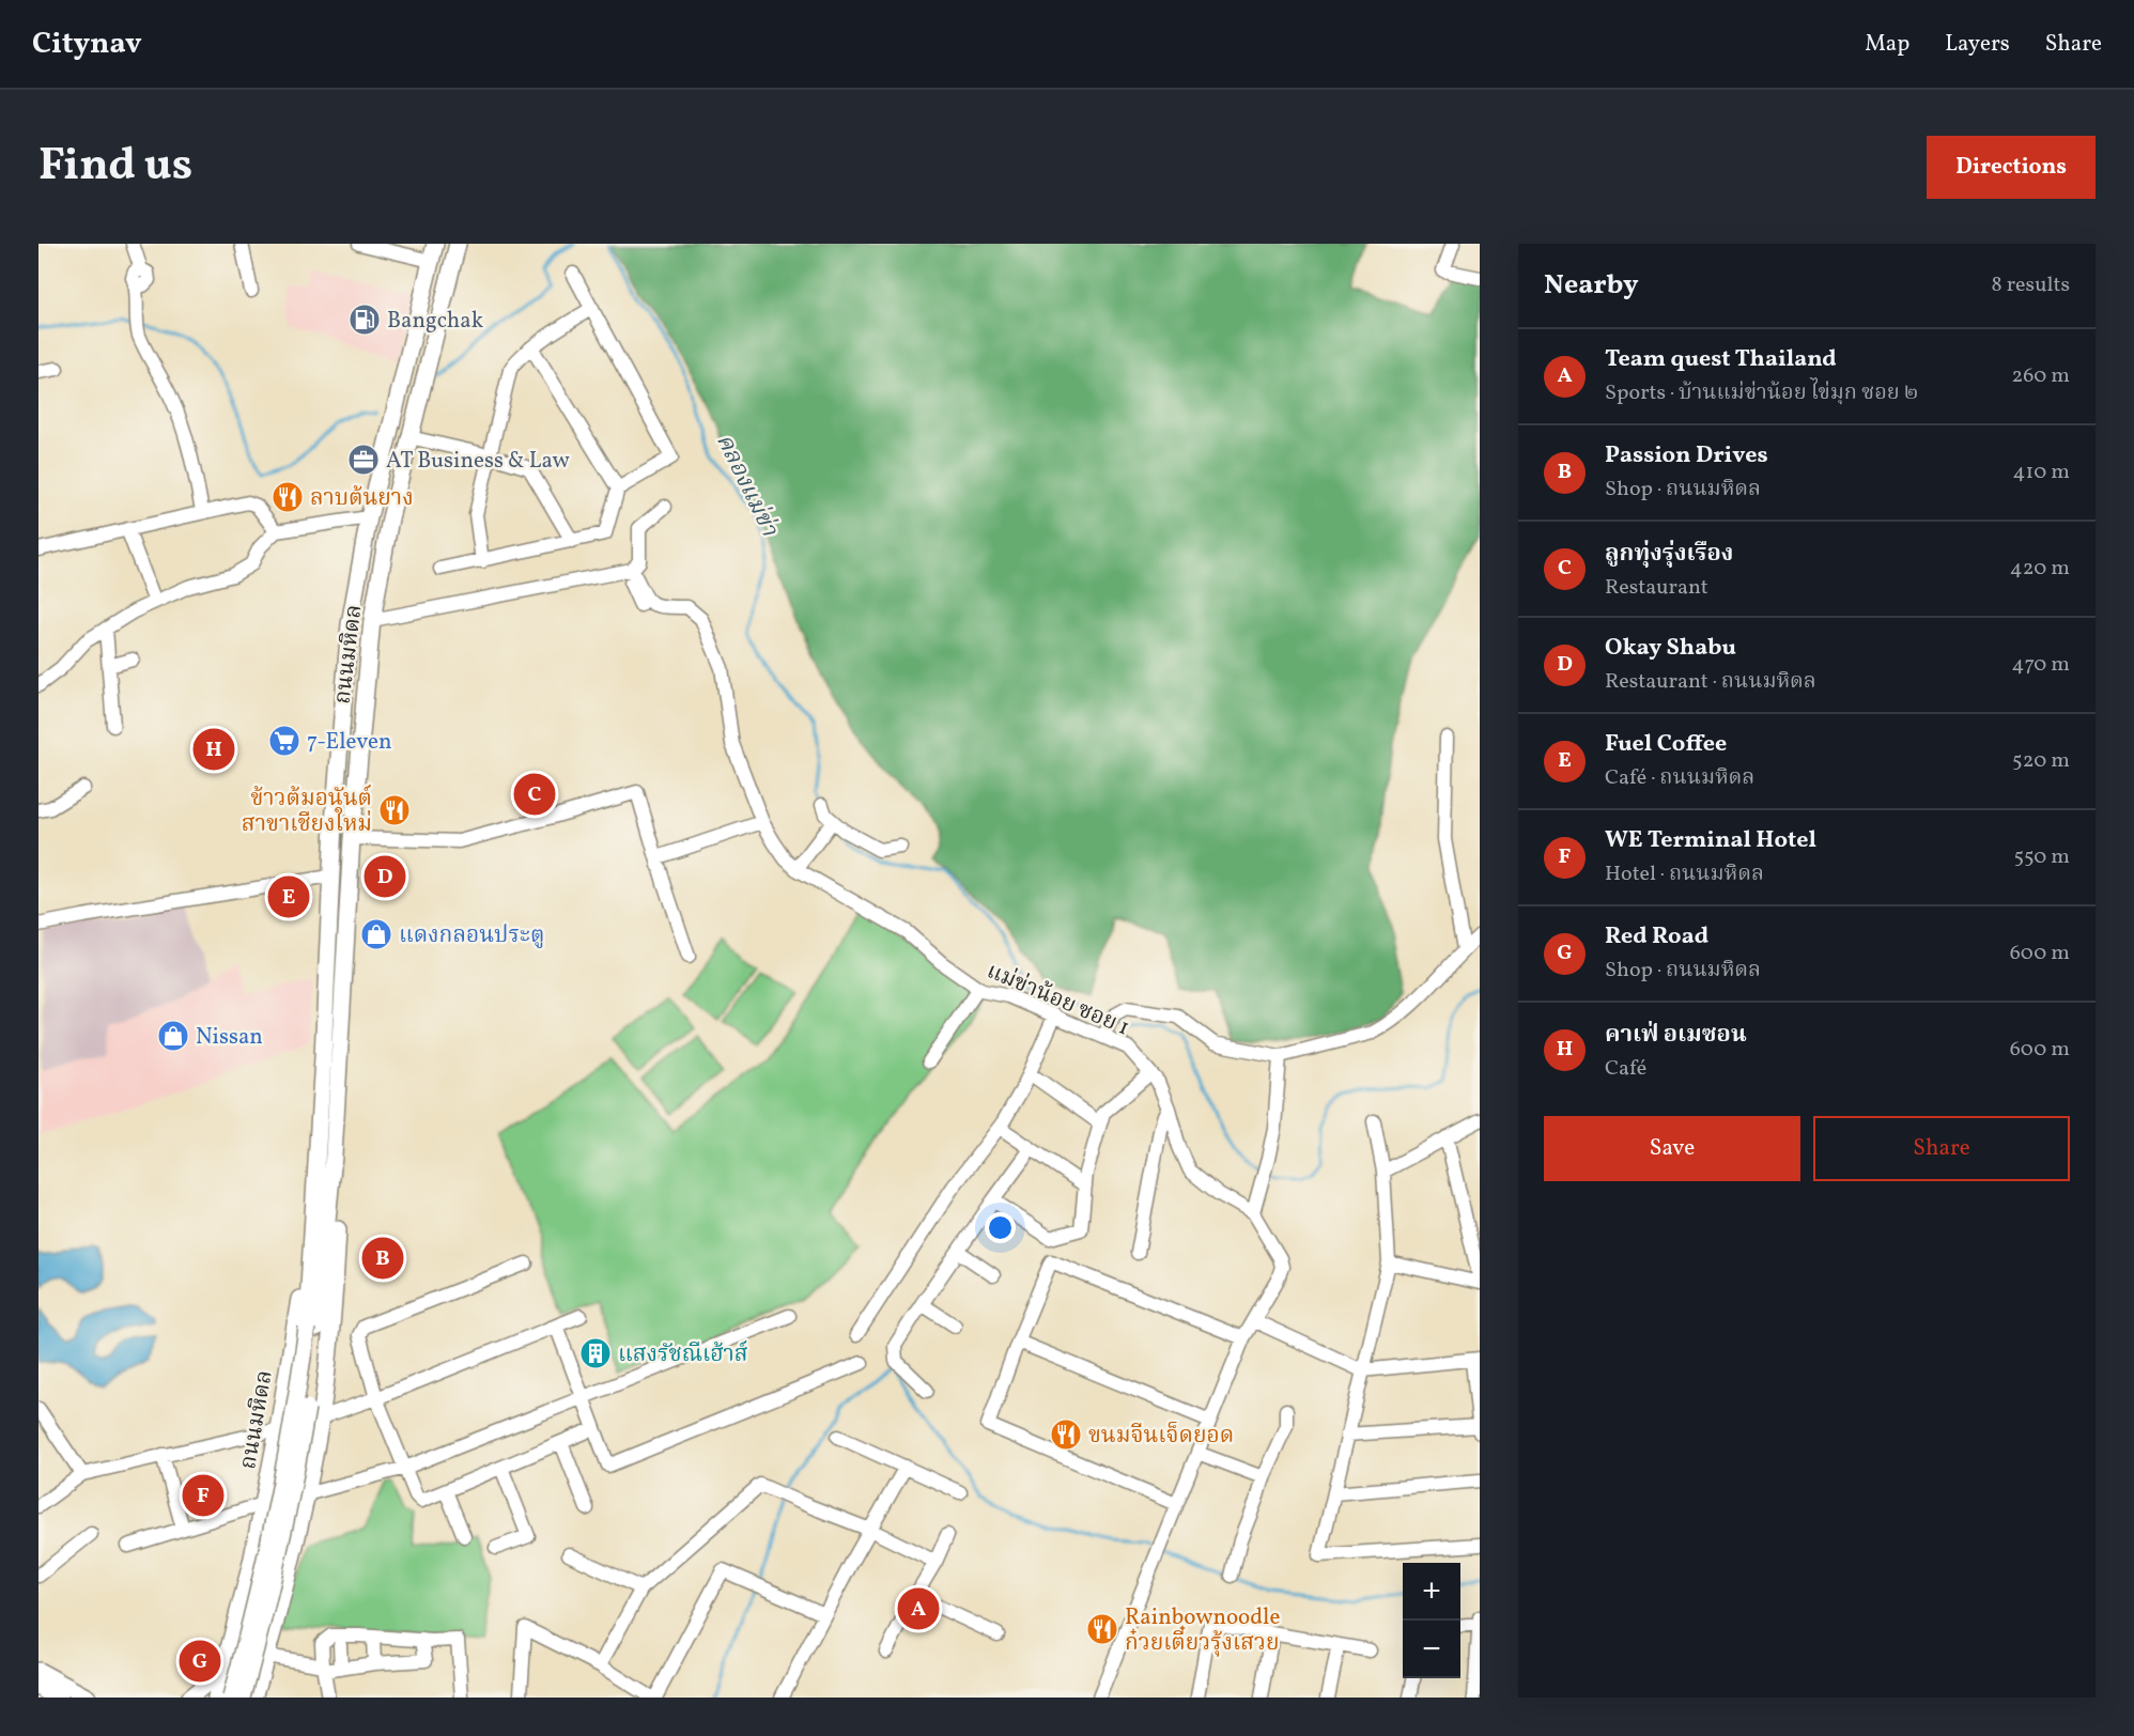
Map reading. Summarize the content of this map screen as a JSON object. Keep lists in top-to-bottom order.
{
  "streets": {
    "main road": ["ถนนมหิดล"],
    "street": ["แม่ข่าน้อย ซอย 1"]
  },
  "water": ["คลองแม่ข่า"],
  "places": {
    "fuel station": ["Bangchak"],
    "office": ["AT Business & Law"],
    "restaurant": [
      "ลาบต้นยาง",
      "ข้าวต้มอนันต์ สาขาเชียงใหม่",
      "ขนมจีนเจ็ดยอด",
      "Rainbownoodle ก๋วยเตี๋ยวรุ้งเสวย"
    ],
    "supermarket": ["7-Eleven"],
    "shop": ["แดงกลอนประตู", "Nissan"],
    "building": ["แสงรัชณีเฮ้าส์"]
  },
  "page": {
    "header": "Citynav",
    "nav": ["Map", "Layers", "Share"],
    "title": "Find us",
    "buttons": [
      "Directions",
      ["Save", "Share"]
    ],
    "heading": ["Nearby", "8 results"],
    "list": [
      {
        "mark": "A",
        "name": "Team quest Thailand",
        "note": "Sports · บ้านแม่ข่าน้อย ไข่มุก ซอย ๒",
        "value": "260 m"
      },
      {
        "mark": "B",
        "name": "Passion Drives",
        "note": "Shop · ถนนมหิดล",
        "value": "410 m"
      },
      {
        "mark": "C",
        "name": "ลูกทุ่งรุ่งเรือง",
        "note": "Restaurant",
        "value": "420 m"
      },
      {
        "mark": "D",
        "name": "Okay Shabu",
        "note": "Restaurant · ถนนมหิดล",
        "value": "470 m"
      },
      {
        "mark": "E",
        "name": "Fuel Coffee",
        "note": "Café · ถนนมหิดล",
        "value": "520 m"
      },
      {
        "mark": "F",
        "name": "WE Terminal Hotel",
        "note": "Hotel · ถนนมหิดล",
        "value": "550 m"
      },
      {
        "mark": "G",
        "name": "Red Road",
        "note": "Shop · ถนนมหิดล",
        "value": "600 m"
      },
      {
        "mark": "H",
        "name": "คาเฟ่ อเมซอน",
        "note": "Café",
        "value": "600 m"
      }
    ],
    "pins": [
      "H",
      "C",
      "D",
      "E",
      "B",
      "F",
      "A",
      "G"
    ],
    "map_buttons": ["+", "−"]
  }
}
